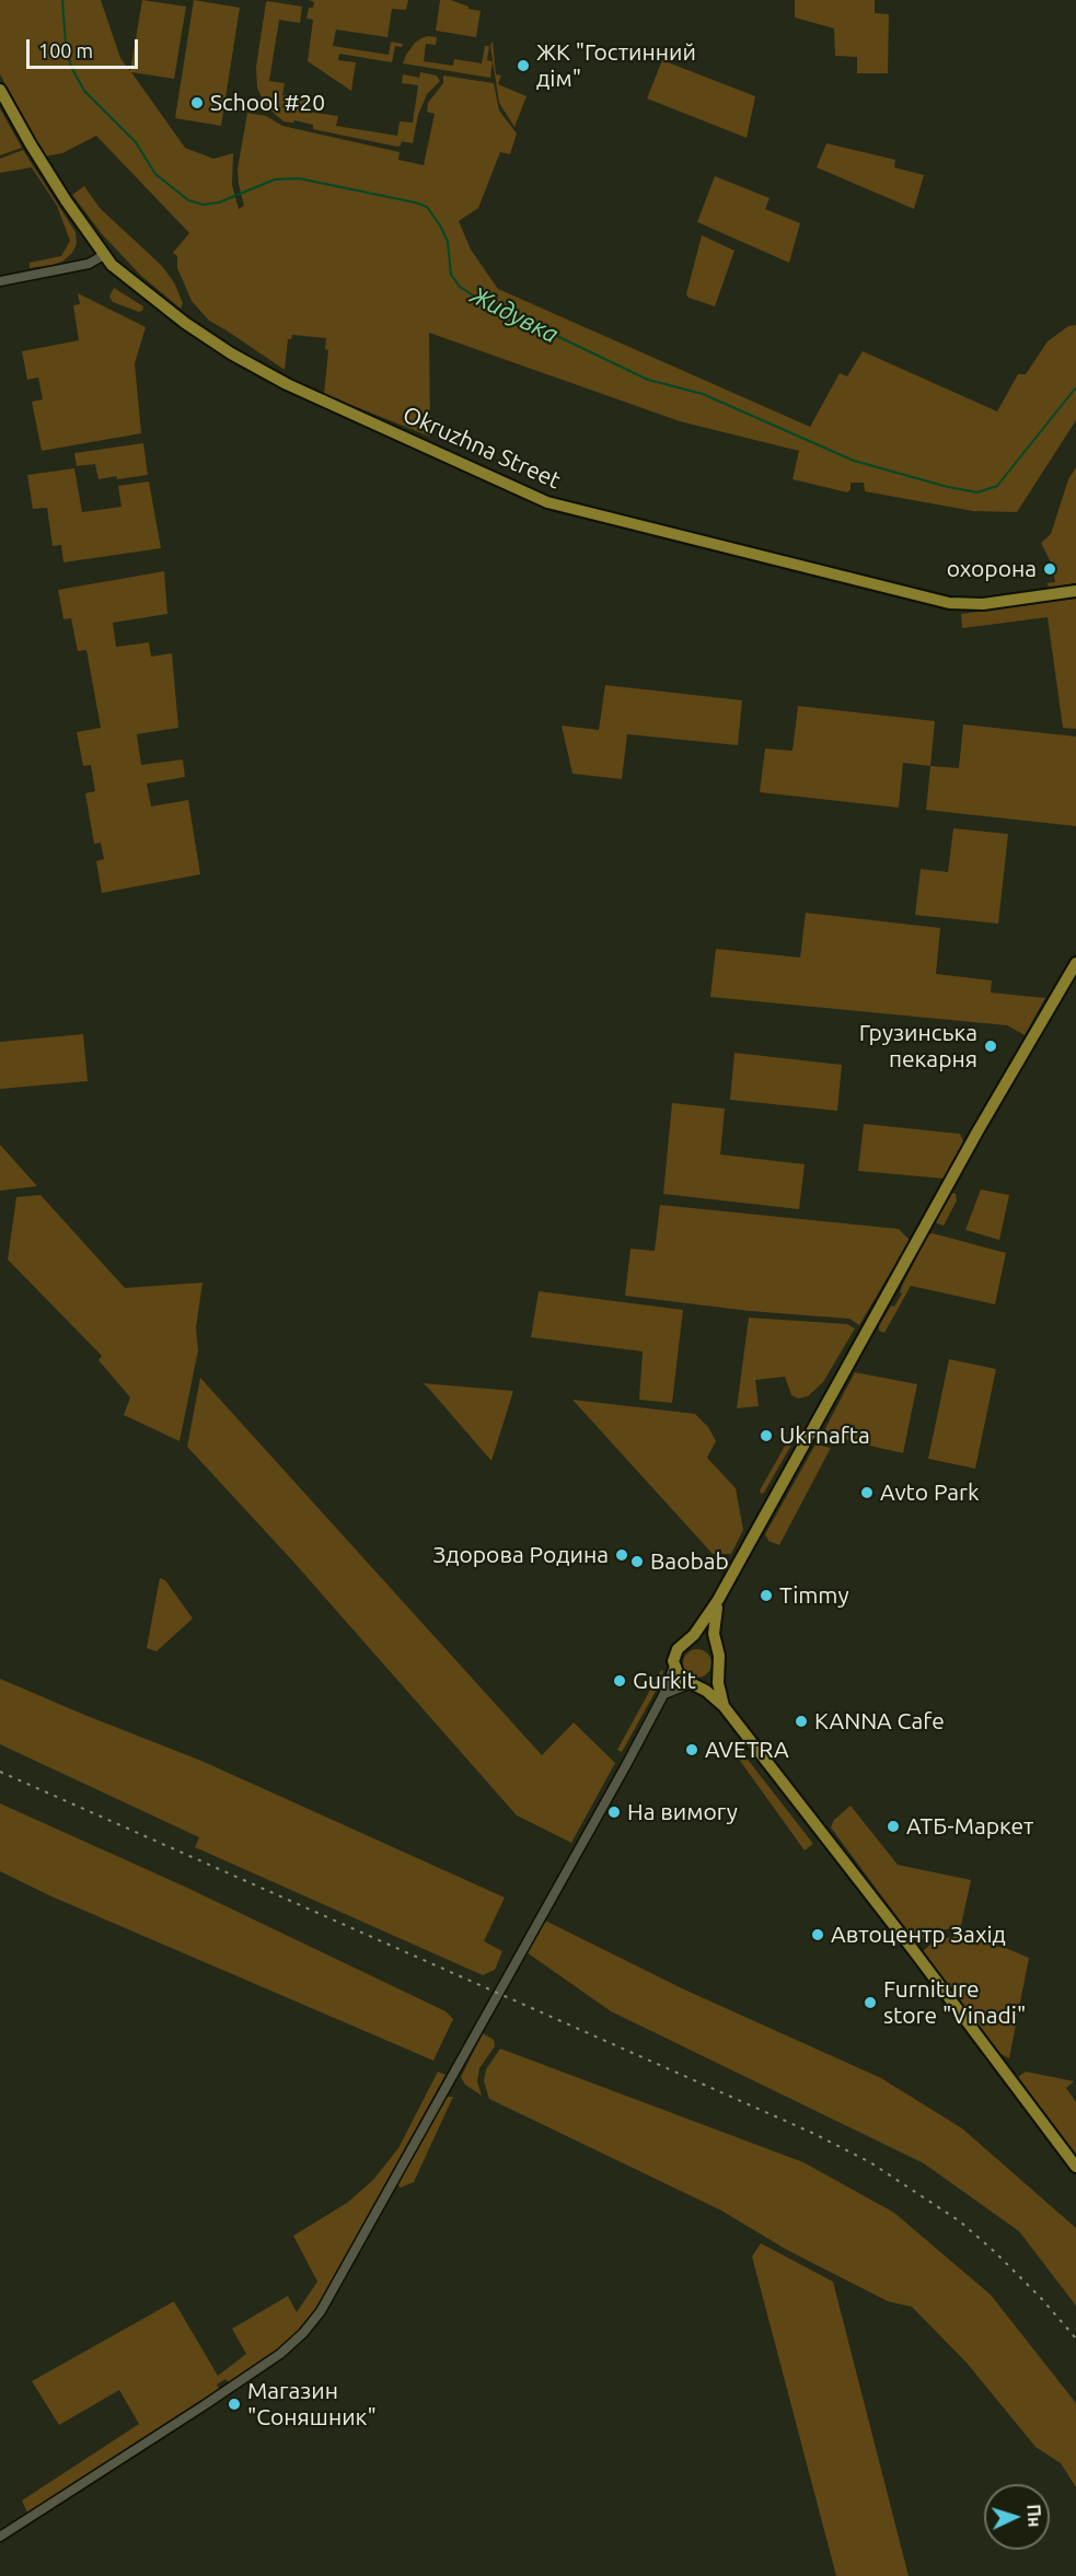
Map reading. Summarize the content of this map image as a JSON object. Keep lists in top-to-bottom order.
{
  "streets": {
    "main road": ["Okruzhna Street"]
  },
  "water": ["Жидувка"],
  "places": [
    "ЖК \"Гостинний дім\"",
    "School #20",
    "охорона",
    "Грузинська пекарня",
    "Ukrnafta",
    "Avto Park",
    "Здорова Родина",
    "Baobab",
    "Timmy",
    "Gurkit",
    "KANNA Cafe",
    "AVETRA",
    "На вимогу",
    "АТБ-Маркет",
    "Автоцентр Захід",
    "Furniture store \"Vinadi\"",
    "Магазин \"Соняшник\""
  ],
  "scale_bar": "100 m",
  "north": "right"
}
